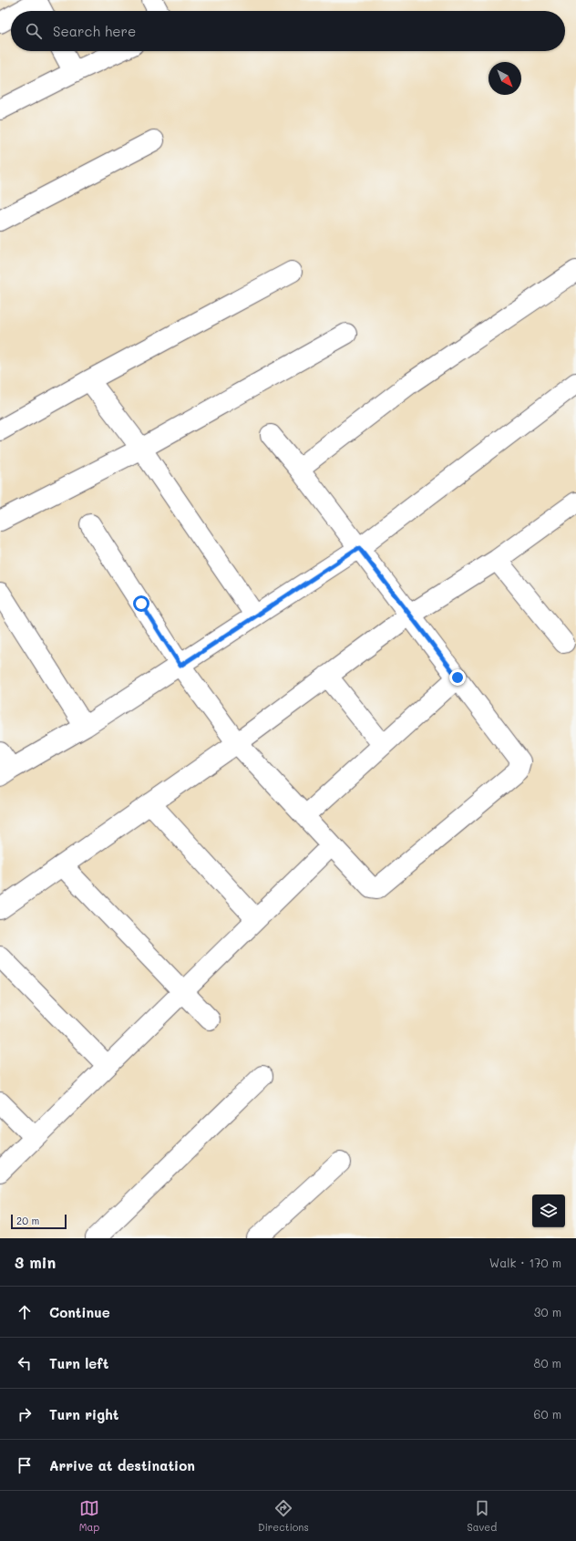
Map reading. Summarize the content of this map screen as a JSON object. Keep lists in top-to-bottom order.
{
  "scale_bar": "20 m",
  "north": "bottom right",
  "page": {
    "search": "Search here",
    "scale": "20 m",
    "heading": ["3 min", "Walk · 170 m"],
    "list": [
      ["Continue", "30 m"],
      ["Turn left", "80 m"],
      ["Turn right", "60 m"],
      "Arrive at destination"
    ],
    "nav": ["Map", "Directions", "Saved"]
  }
}
